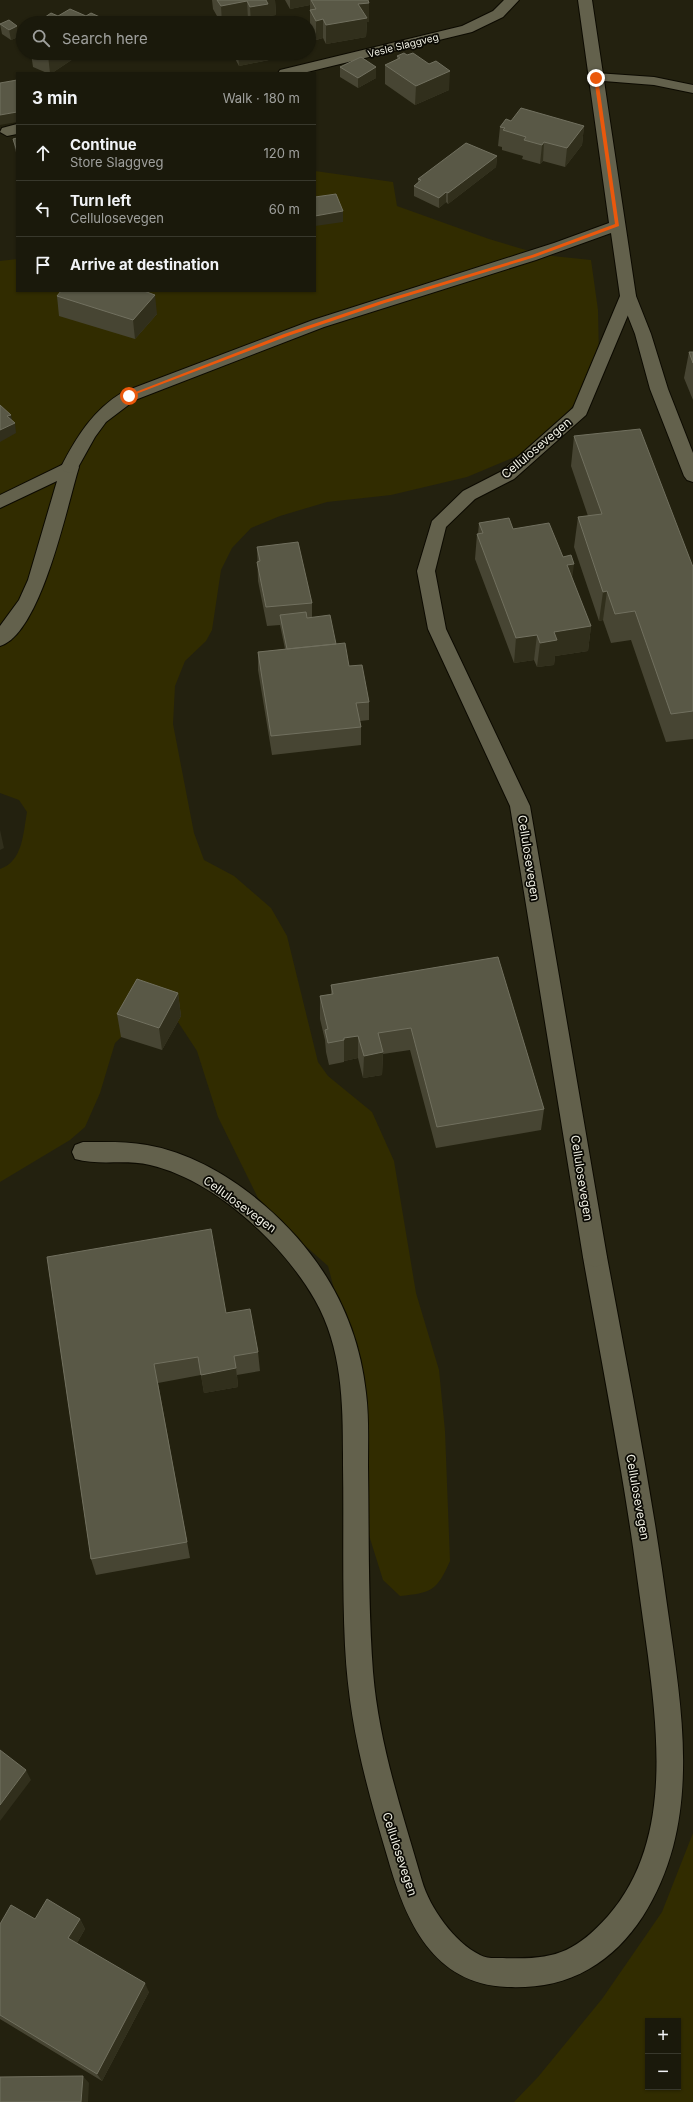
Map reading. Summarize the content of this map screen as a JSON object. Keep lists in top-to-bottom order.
{
  "streets": {
    "street": ["Vesle Slaggveg", "Cellulosevegen"]
  },
  "page": {
    "search": "Search here",
    "heading": ["3 min", "Walk · 180 m"],
    "list": [
      ["Continue", "Store Slaggveg", "120 m"],
      ["Turn left", "Cellulosevegen", "60 m"],
      "Arrive at destination"
    ],
    "map_buttons": ["+", "−"]
  }
}
